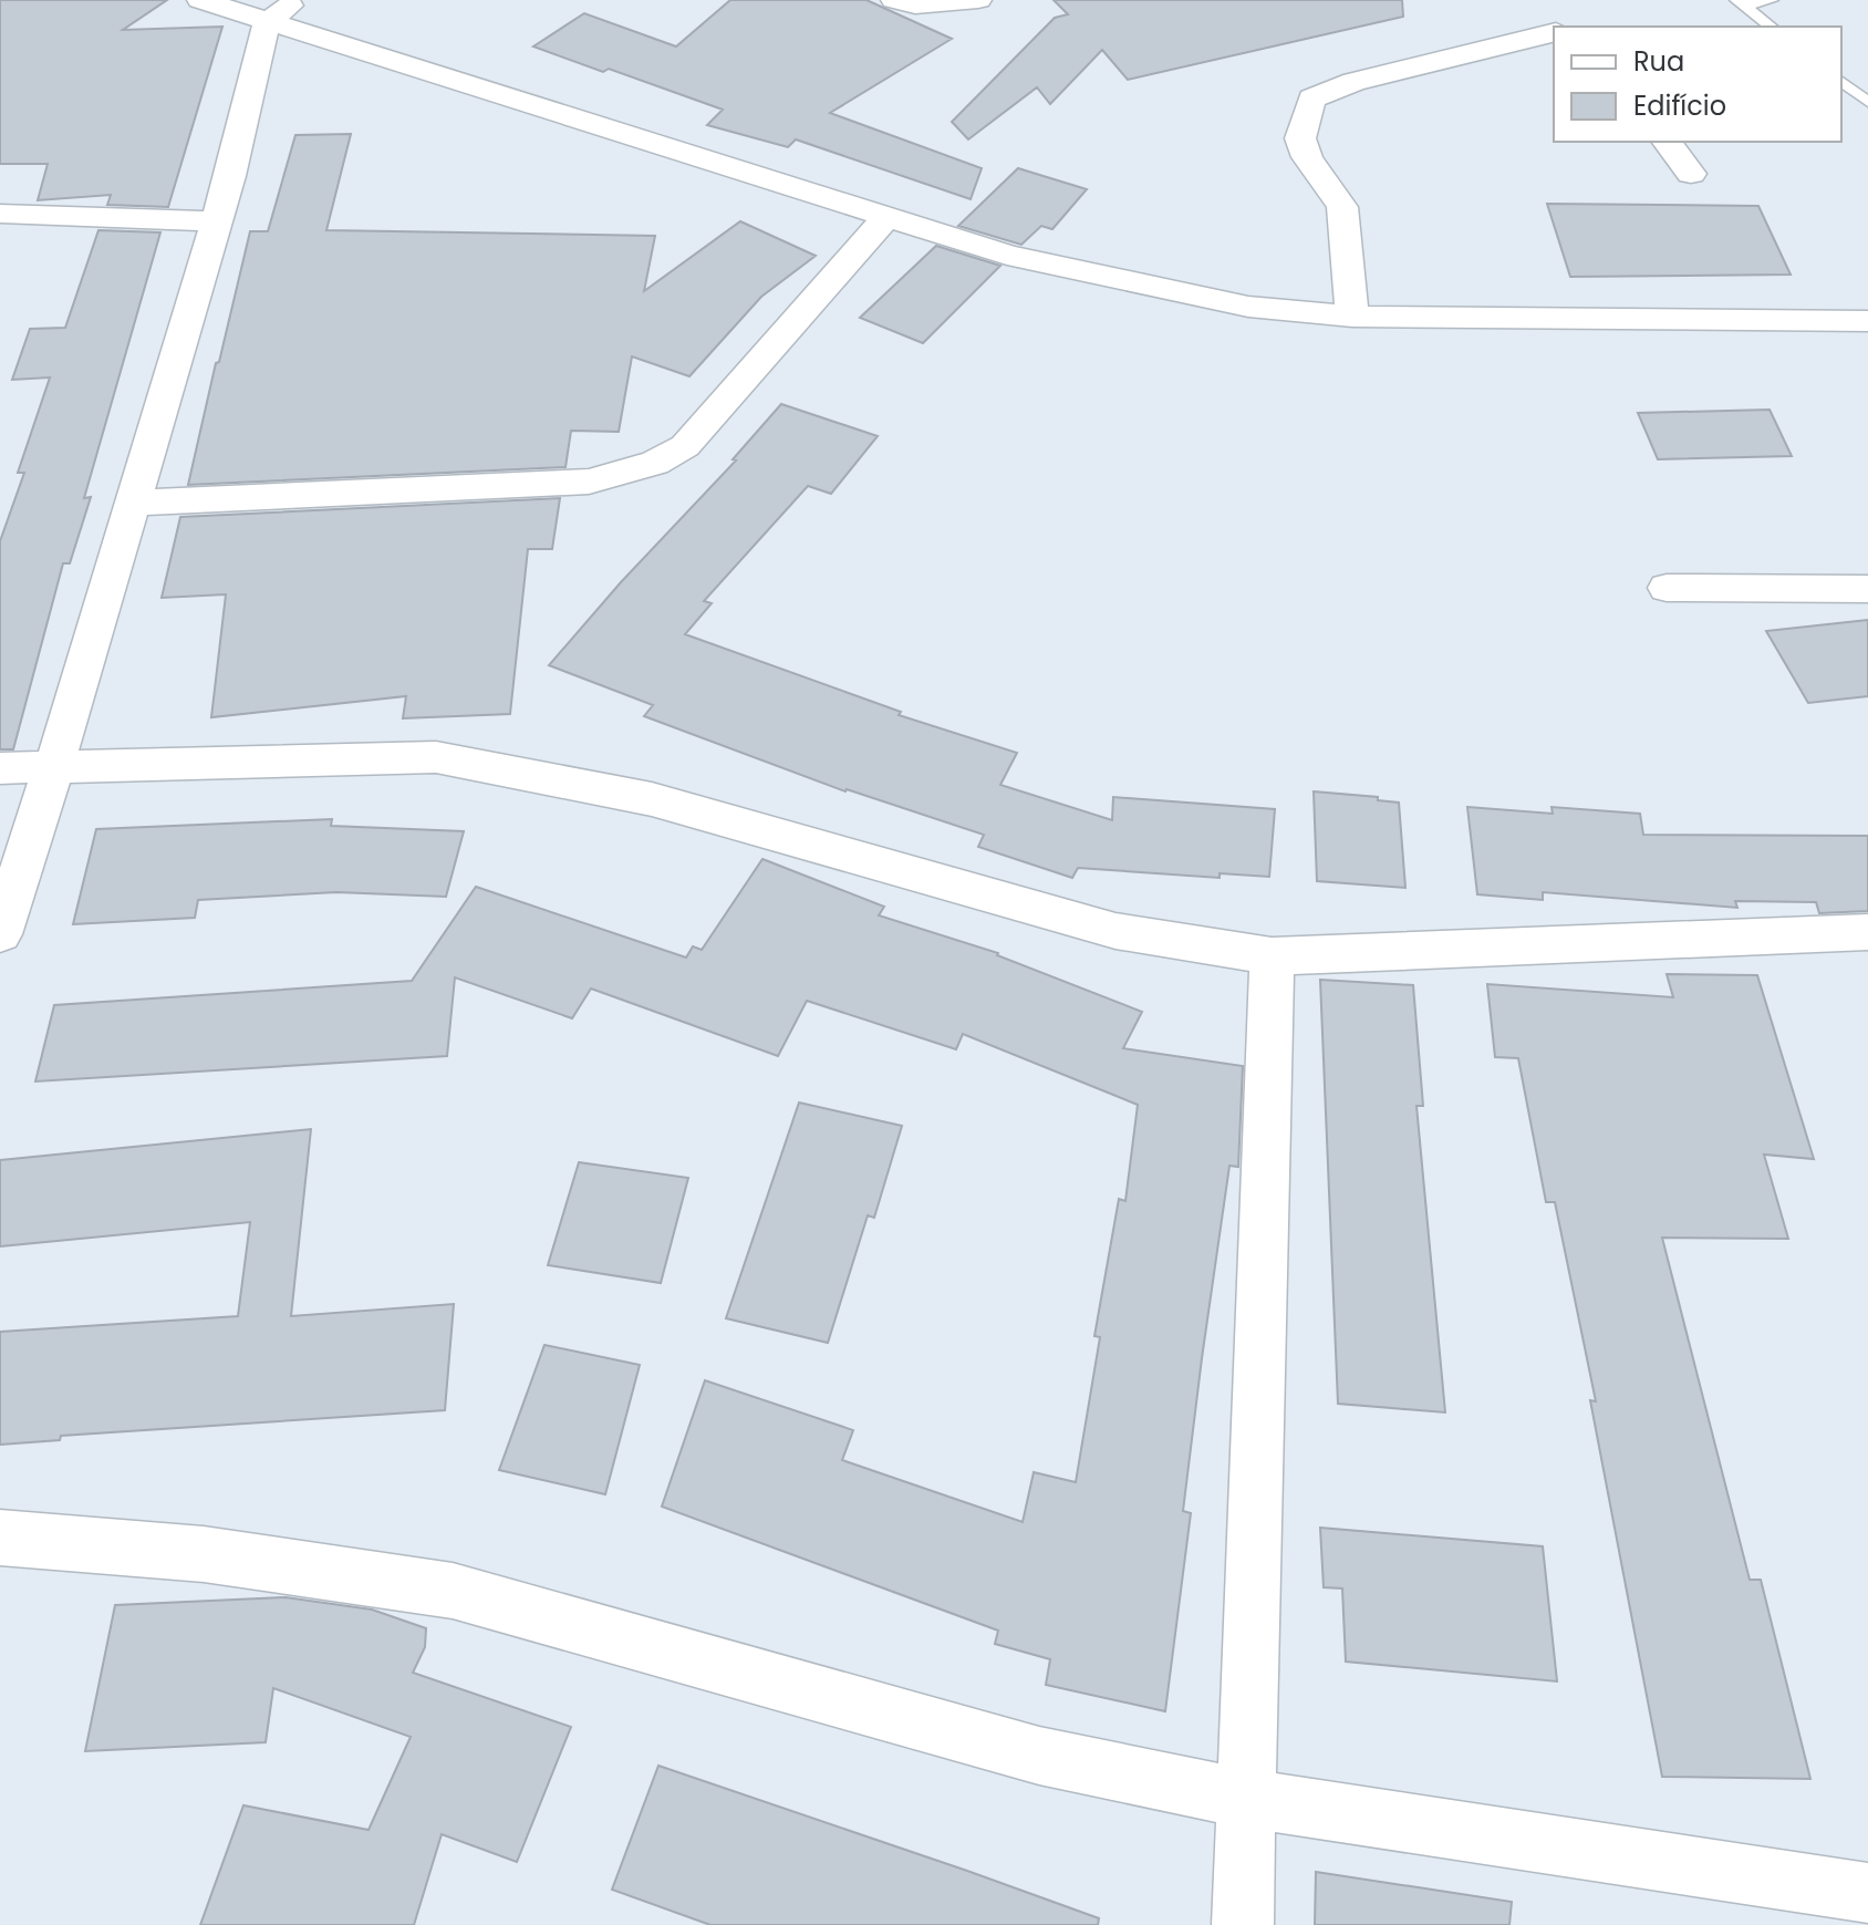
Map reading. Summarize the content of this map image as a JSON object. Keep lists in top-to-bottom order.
{
  "legend": ["Rua", "Edifício"]
}
